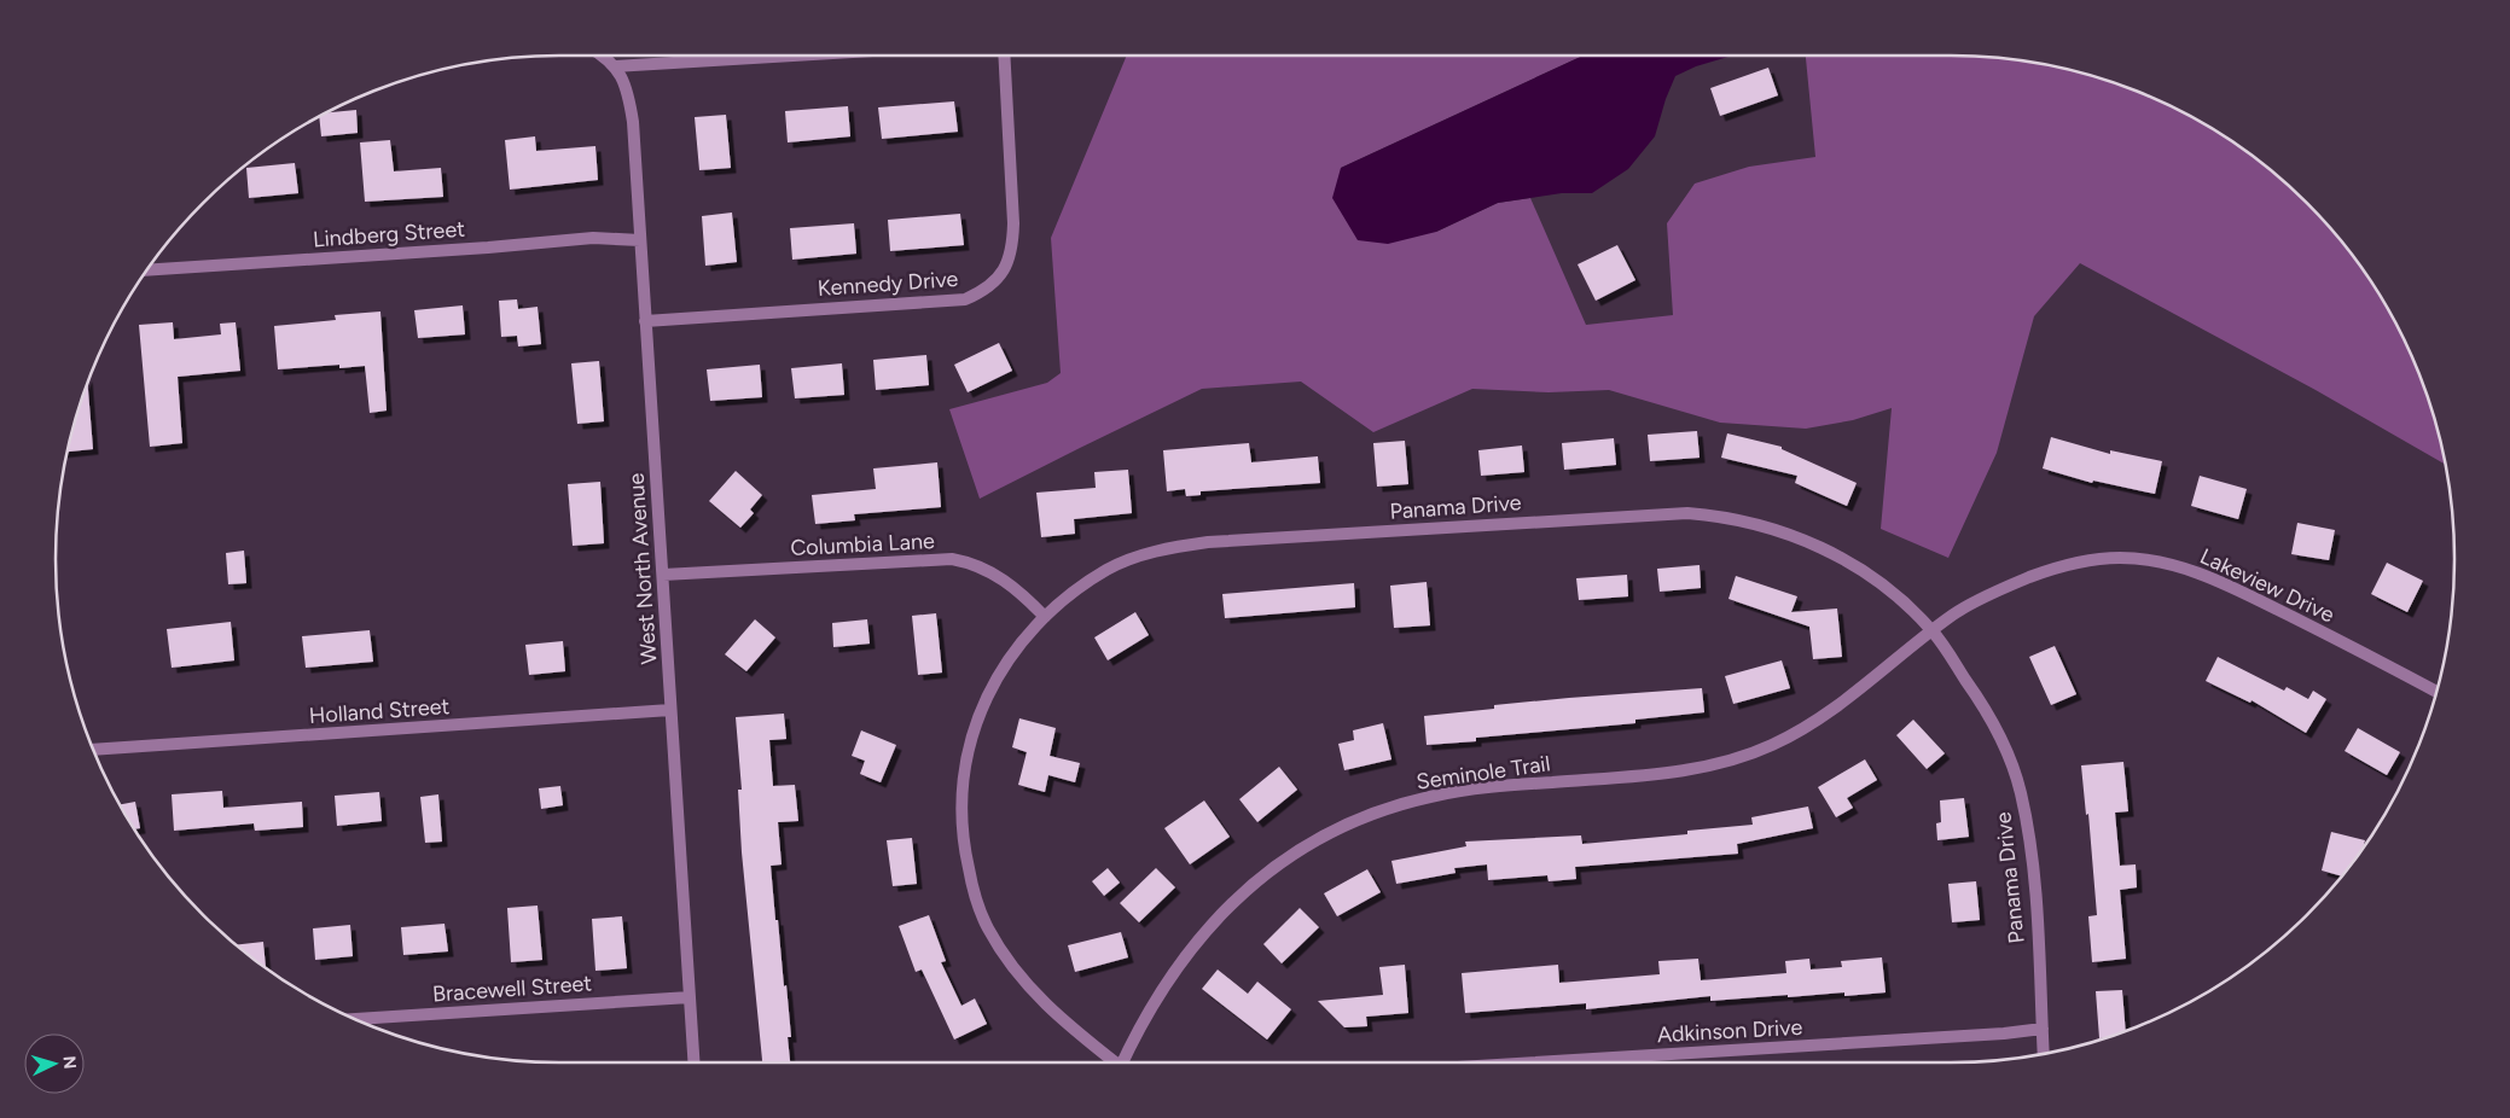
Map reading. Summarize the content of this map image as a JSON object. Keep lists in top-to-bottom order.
{
  "streets": {
    "street": [
      "Lindberg Street",
      "Kennedy Drive",
      "Panama Drive",
      "Columbia Lane",
      "West North Avenue",
      "Lakeview Drive",
      "Holland Street",
      "Seminole Trail",
      "Bracewell Street",
      "Adkinson Drive"
    ]
  },
  "crossings": [
    ["Lindberg Street", "West North Avenue"],
    ["Kennedy Drive", "West North Avenue"],
    ["Panama Drive", "Columbia Lane"],
    ["Panama Drive", "Lakeview Drive"],
    ["Panama Drive", "Seminole Trail"],
    ["Panama Drive", "Adkinson Drive"],
    ["Columbia Lane", "West North Avenue"],
    ["West North Avenue", "Holland Street"],
    ["West North Avenue", "Bracewell Street"],
    ["Lakeview Drive", "Seminole Trail"]
  ],
  "north": "right"
}
